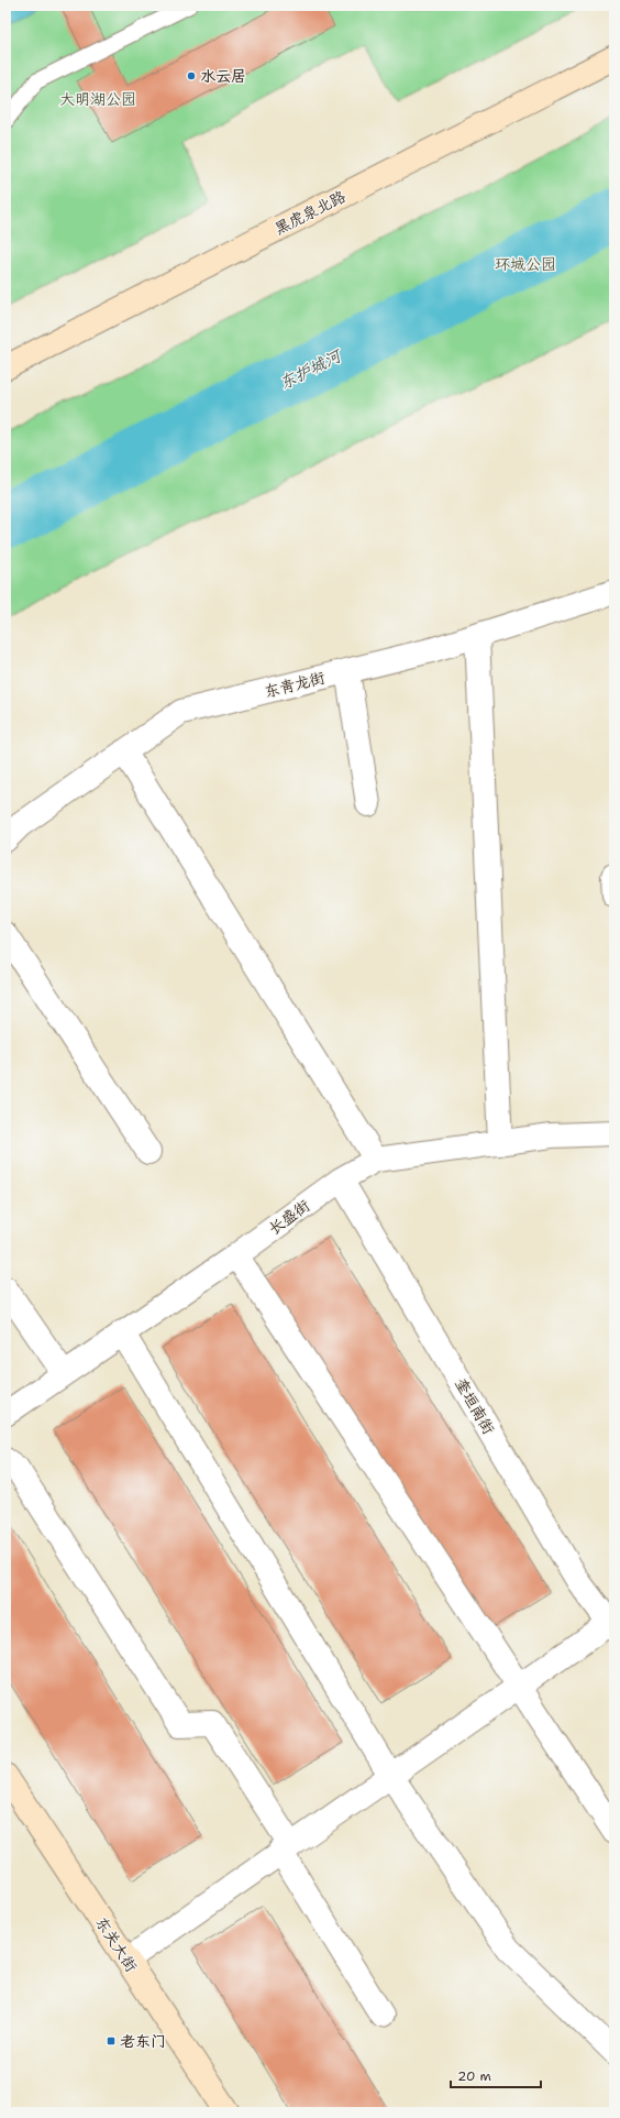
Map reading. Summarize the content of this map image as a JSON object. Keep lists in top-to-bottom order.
{
  "streets": {
    "main road": ["黑虎泉北路", "东关大街"],
    "street": ["东青龙街", "长盛街", "奎垣南街"]
  },
  "crossings": [
    ["长盛街", "奎垣南街"]
  ],
  "water": ["东护城河"],
  "parks": ["大明湖公园", "环城公园"],
  "places": {
    "other": ["水云居"],
    "transit": ["老东门"]
  },
  "scale_bar": "20 m"
}
